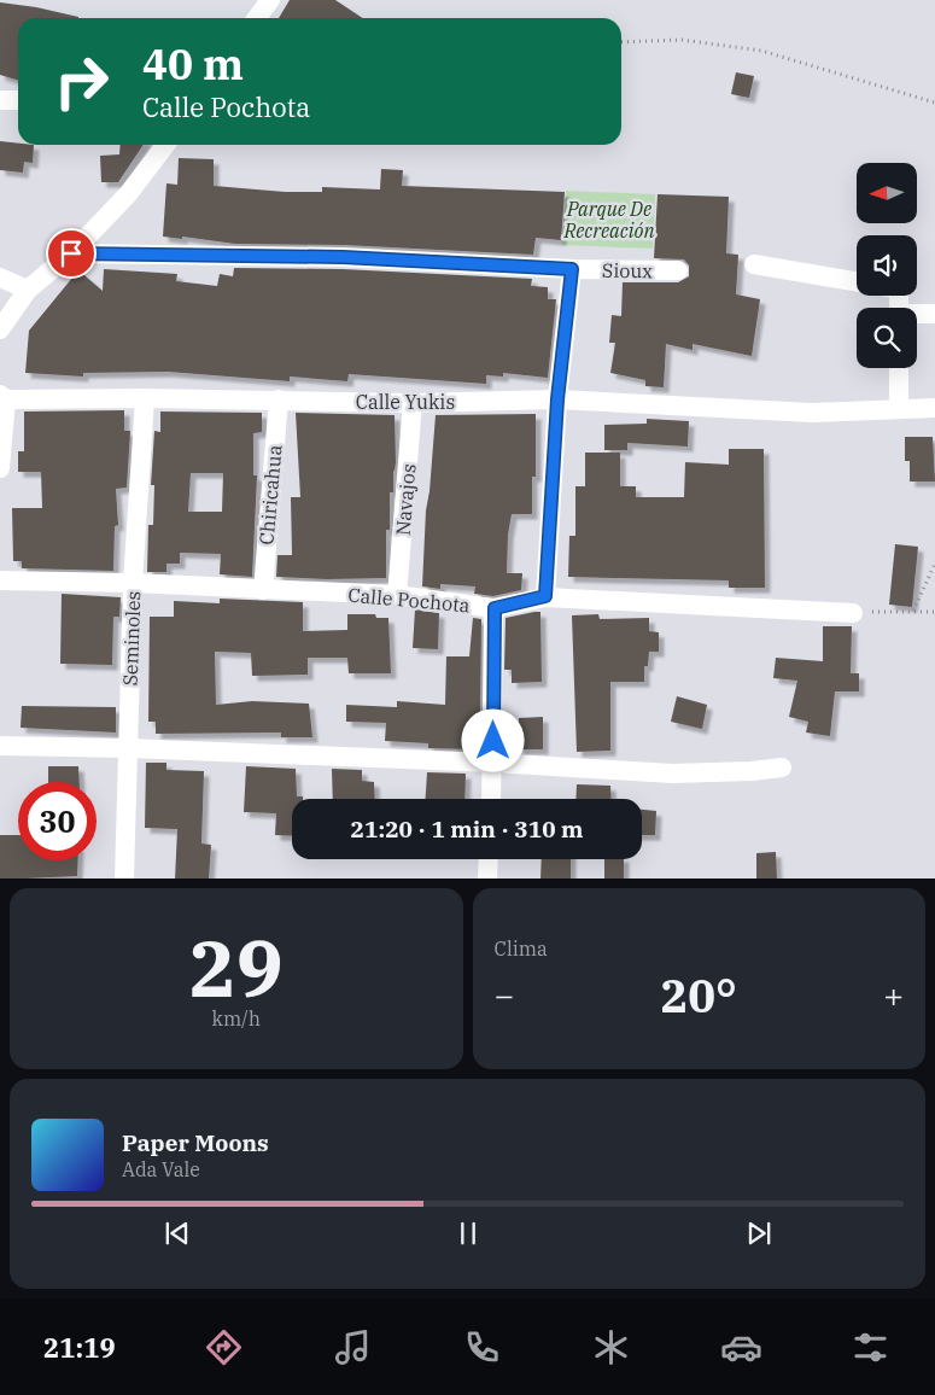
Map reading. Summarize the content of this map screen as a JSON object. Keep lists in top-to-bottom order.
{
  "streets": {
    "street": [
      "Sioux",
      "Calle Yukis",
      "Chiricahua",
      "Navajos",
      "Calle Pochota",
      "Seminoles"
    ]
  },
  "crossings": [
    ["Calle Yukis", "Chiricahua"],
    ["Calle Yukis", "Navajos"],
    ["Calle Yukis", "Seminoles"],
    ["Chiricahua", "Calle Pochota"],
    ["Navajos", "Calle Pochota"],
    ["Calle Pochota", "Seminoles"]
  ],
  "parks": ["Parque De Recreación"],
  "north": "left",
  "page": {
    "turn": ["40 m", "Calle Pochota"],
    "limit": "30",
    "trip": "21:20 · 1 min · 310 m",
    "tile": [
      ["29", "km/h"],
      "Clima"
    ],
    "heat": ["−", "20°", "+"],
    "song": ["Paper Moons", "Ada Vale"],
    "tabs": "21:19"
  }
}
